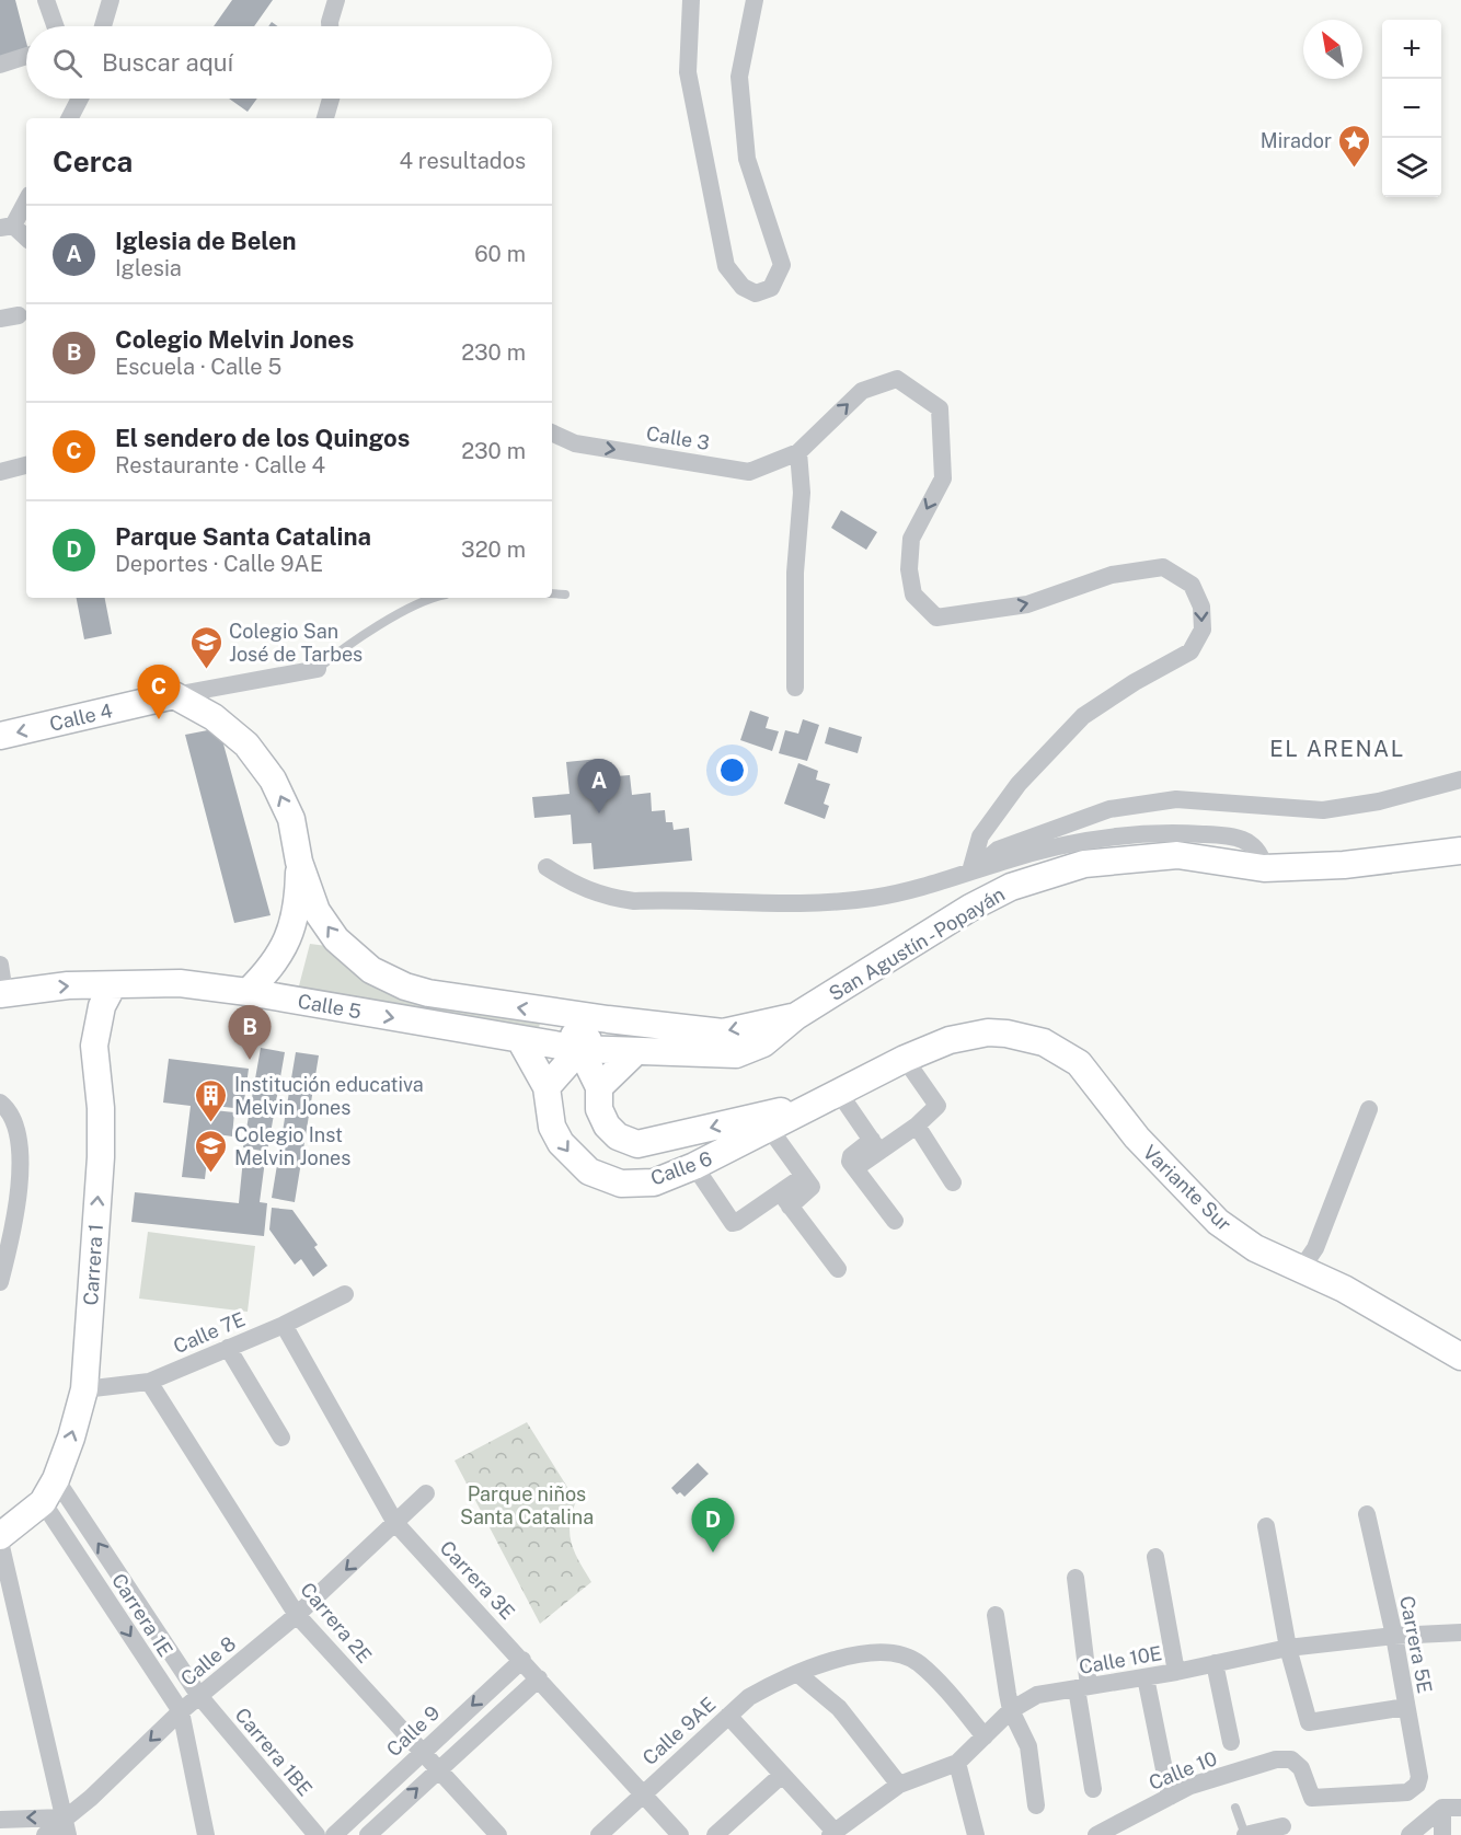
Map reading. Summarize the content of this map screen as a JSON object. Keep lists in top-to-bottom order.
{
  "streets": {
    "main road": [
      "Calle 4",
      "San Agustín - Popayán",
      "Calle 5",
      "Calle 6",
      "Variante Sur",
      "Carrera 1"
    ],
    "street": [
      "Calle 3",
      "Calle 7E",
      "Carrera 3E",
      "Carrera 1E",
      "Carrera 2E",
      "Carrera 5E",
      "Calle 10E",
      "Calle 8",
      "Calle 9",
      "Calle 9AE",
      "Carrera 1BE",
      "Calle 10"
    ]
  },
  "crossings": [
    ["San Agustín - Popayán", "Calle 5"],
    ["San Agustín - Popayán", "Calle 6"],
    ["Calle 5", "Calle 6"],
    ["Calle 5", "Carrera 1"],
    ["Calle 6", "Variante Sur"],
    ["Carrera 1", "Calle 7E"],
    ["Carrera 1", "Carrera 1E"],
    ["Carrera 1", "Calle 8"],
    ["Calle 7E", "Carrera 3E"],
    ["Calle 7E", "Carrera 2E"],
    ["Carrera 3E", "Calle 8"],
    ["Carrera 3E", "Calle 9"],
    ["Carrera 3E", "Calle 9AE"],
    ["Carrera 1E", "Calle 8"],
    ["Carrera 1E", "Carrera 1BE"],
    ["Carrera 2E", "Calle 8"],
    ["Carrera 2E", "Calle 9"],
    ["Carrera 5E", "Calle 10E"],
    ["Carrera 5E", "Calle 10"],
    ["Calle 10E", "Calle 9AE"],
    ["Calle 8", "Carrera 1BE"]
  ],
  "one_way": [
    "Calle 3",
    "Calle 4",
    "Calle 5",
    "Carrera 1",
    "Calle 8"
  ],
  "districts": ["EL ARENAL"],
  "parks": ["Parque niños Santa Catalina"],
  "places": {
    "place": ["Mirador"],
    "school or university": ["Colegio San José de Tarbes", "Colegio Inst Melvin Jones"],
    "building": ["Institución educativa Melvin Jones"]
  },
  "north": "top left",
  "page": {
    "map_buttons": ["+", "−"],
    "search": "Buscar aquí",
    "heading": ["Cerca", "4 resultados"],
    "list": [
      {
        "mark": "A",
        "name": "Iglesia de Belen",
        "note": "Iglesia",
        "value": "60 m"
      },
      {
        "mark": "B",
        "name": "Colegio Melvin Jones",
        "note": "Escuela · Calle 5",
        "value": "230 m"
      },
      {
        "mark": "C",
        "name": "El sendero de los Quingos",
        "note": "Restaurante · Calle 4",
        "value": "230 m"
      },
      {
        "mark": "D",
        "name": "Parque Santa Catalina",
        "note": "Deportes · Calle 9AE",
        "value": "320 m"
      }
    ],
    "pins": [
      "C",
      "A",
      "B",
      "D"
    ]
  }
}
